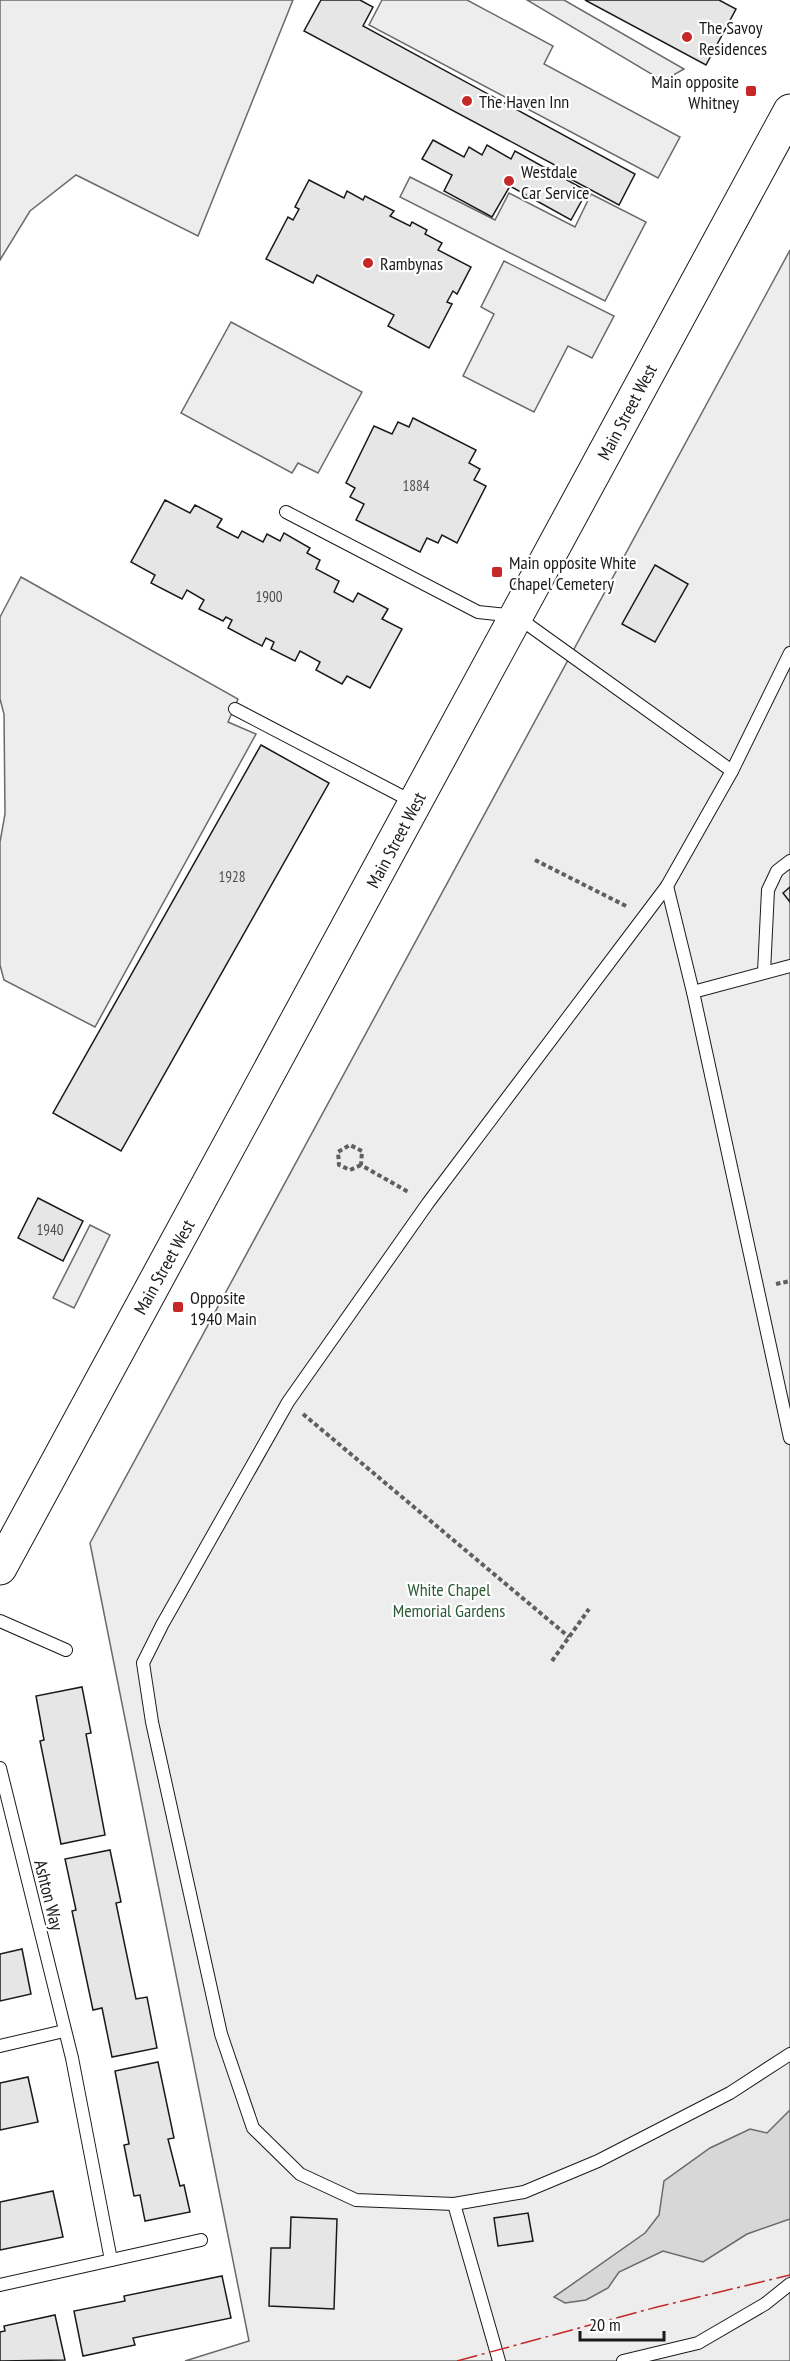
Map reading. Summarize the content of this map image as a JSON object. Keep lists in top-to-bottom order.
{
  "streets": {
    "main road": ["Main Street West"],
    "lane": ["Ashton Way"]
  },
  "parks": ["White Chapel Memorial Gardens"],
  "places": {
    "other": [
      "The Savoy Residences",
      "The Haven Inn",
      "Westdale Car Service",
      "Rambynas"
    ],
    "transit": ["Main opposite Whitney", "Main opposite White Chapel Cemetery", "Opposite 1940 Main"]
  },
  "house_numbers": [
    "1884",
    "1900",
    "1928",
    "1940"
  ],
  "scale_bar": "20 m"
}
